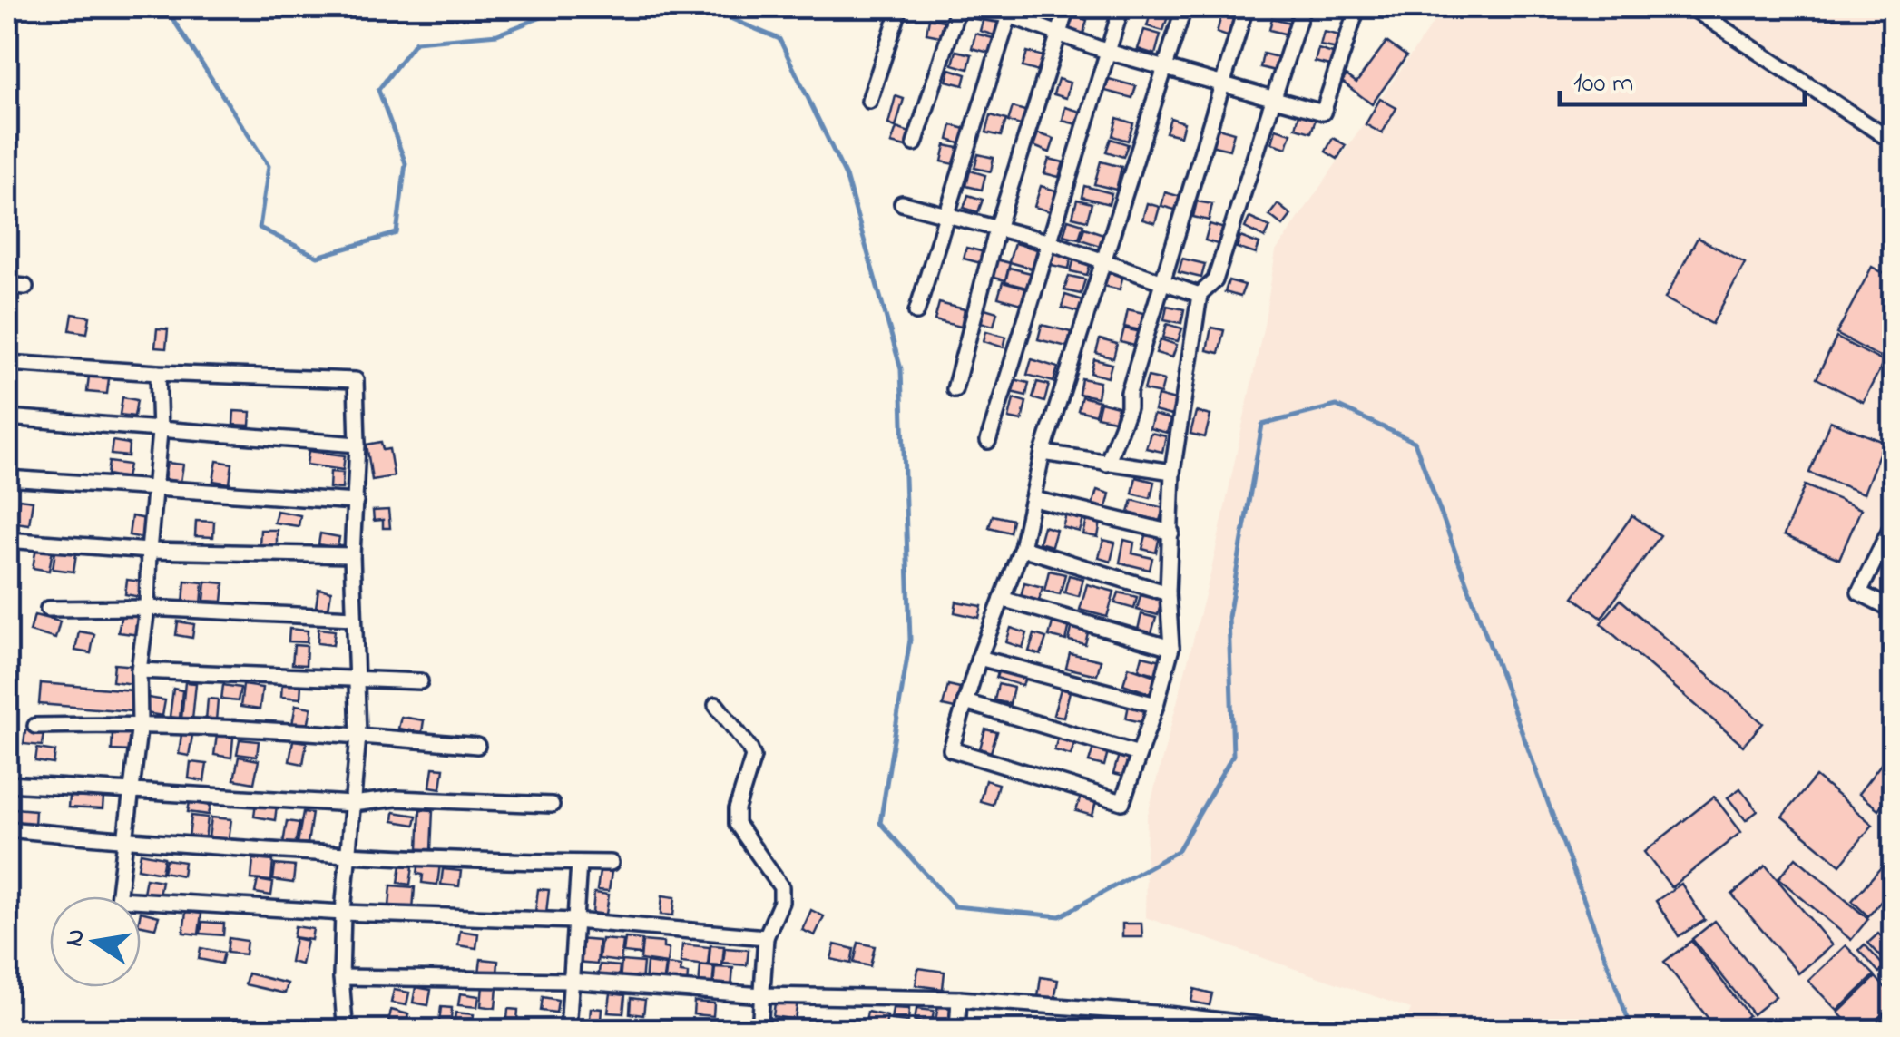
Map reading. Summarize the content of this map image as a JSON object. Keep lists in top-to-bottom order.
{
  "scale_bar": "100 m",
  "north": "left"
}
